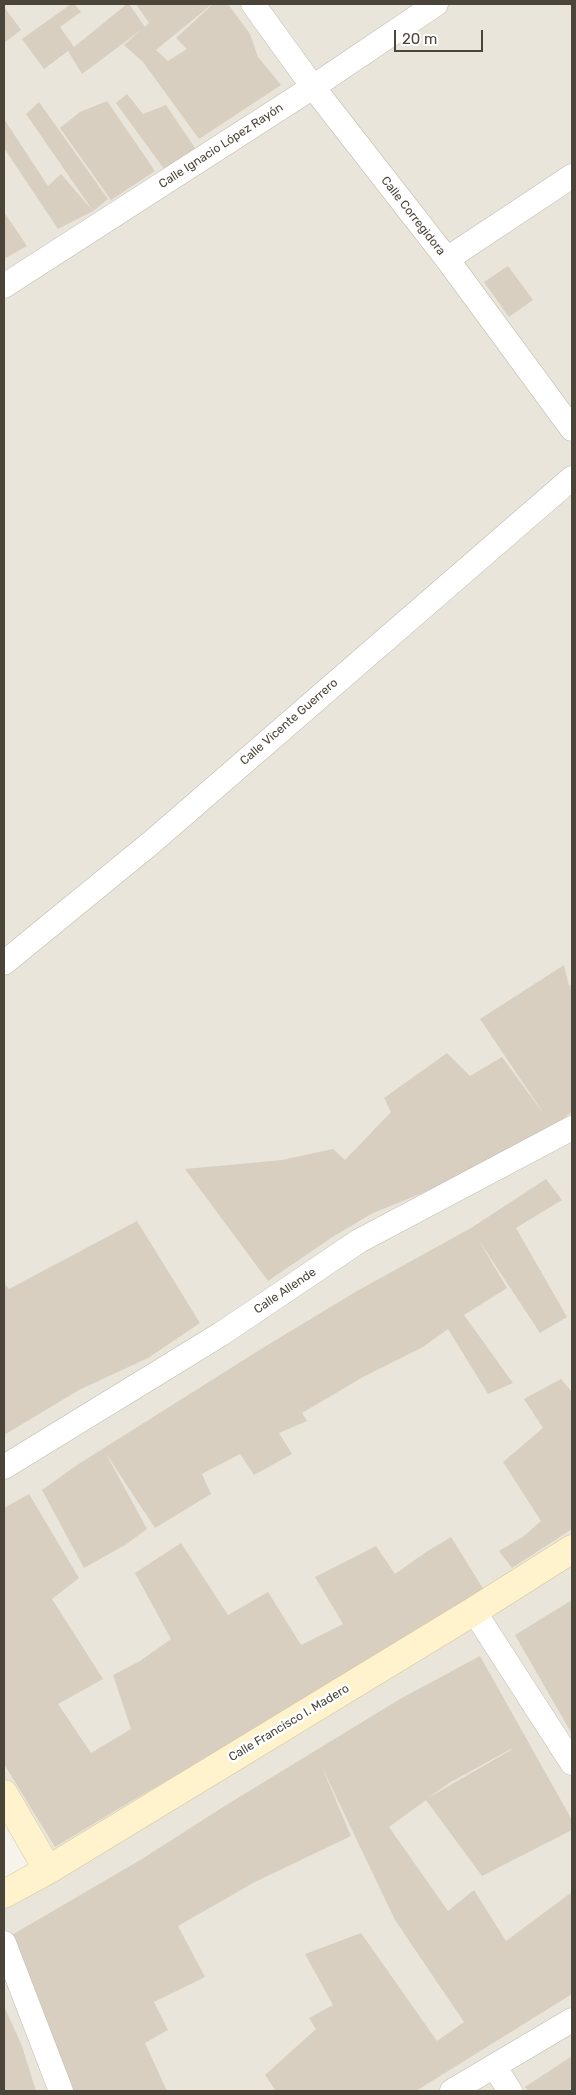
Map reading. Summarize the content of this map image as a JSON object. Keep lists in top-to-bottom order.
{
  "streets": {
    "street": [
      "Calle Ignacio López Rayón",
      "Calle Corregidora",
      "Calle Vicente Guerrero",
      "Calle Allende",
      "Calle Francisco I. Madero"
    ]
  },
  "crossings": [
    ["Calle Ignacio López Rayón", "Calle Corregidora"]
  ],
  "scale_bar": "20 m"
}
